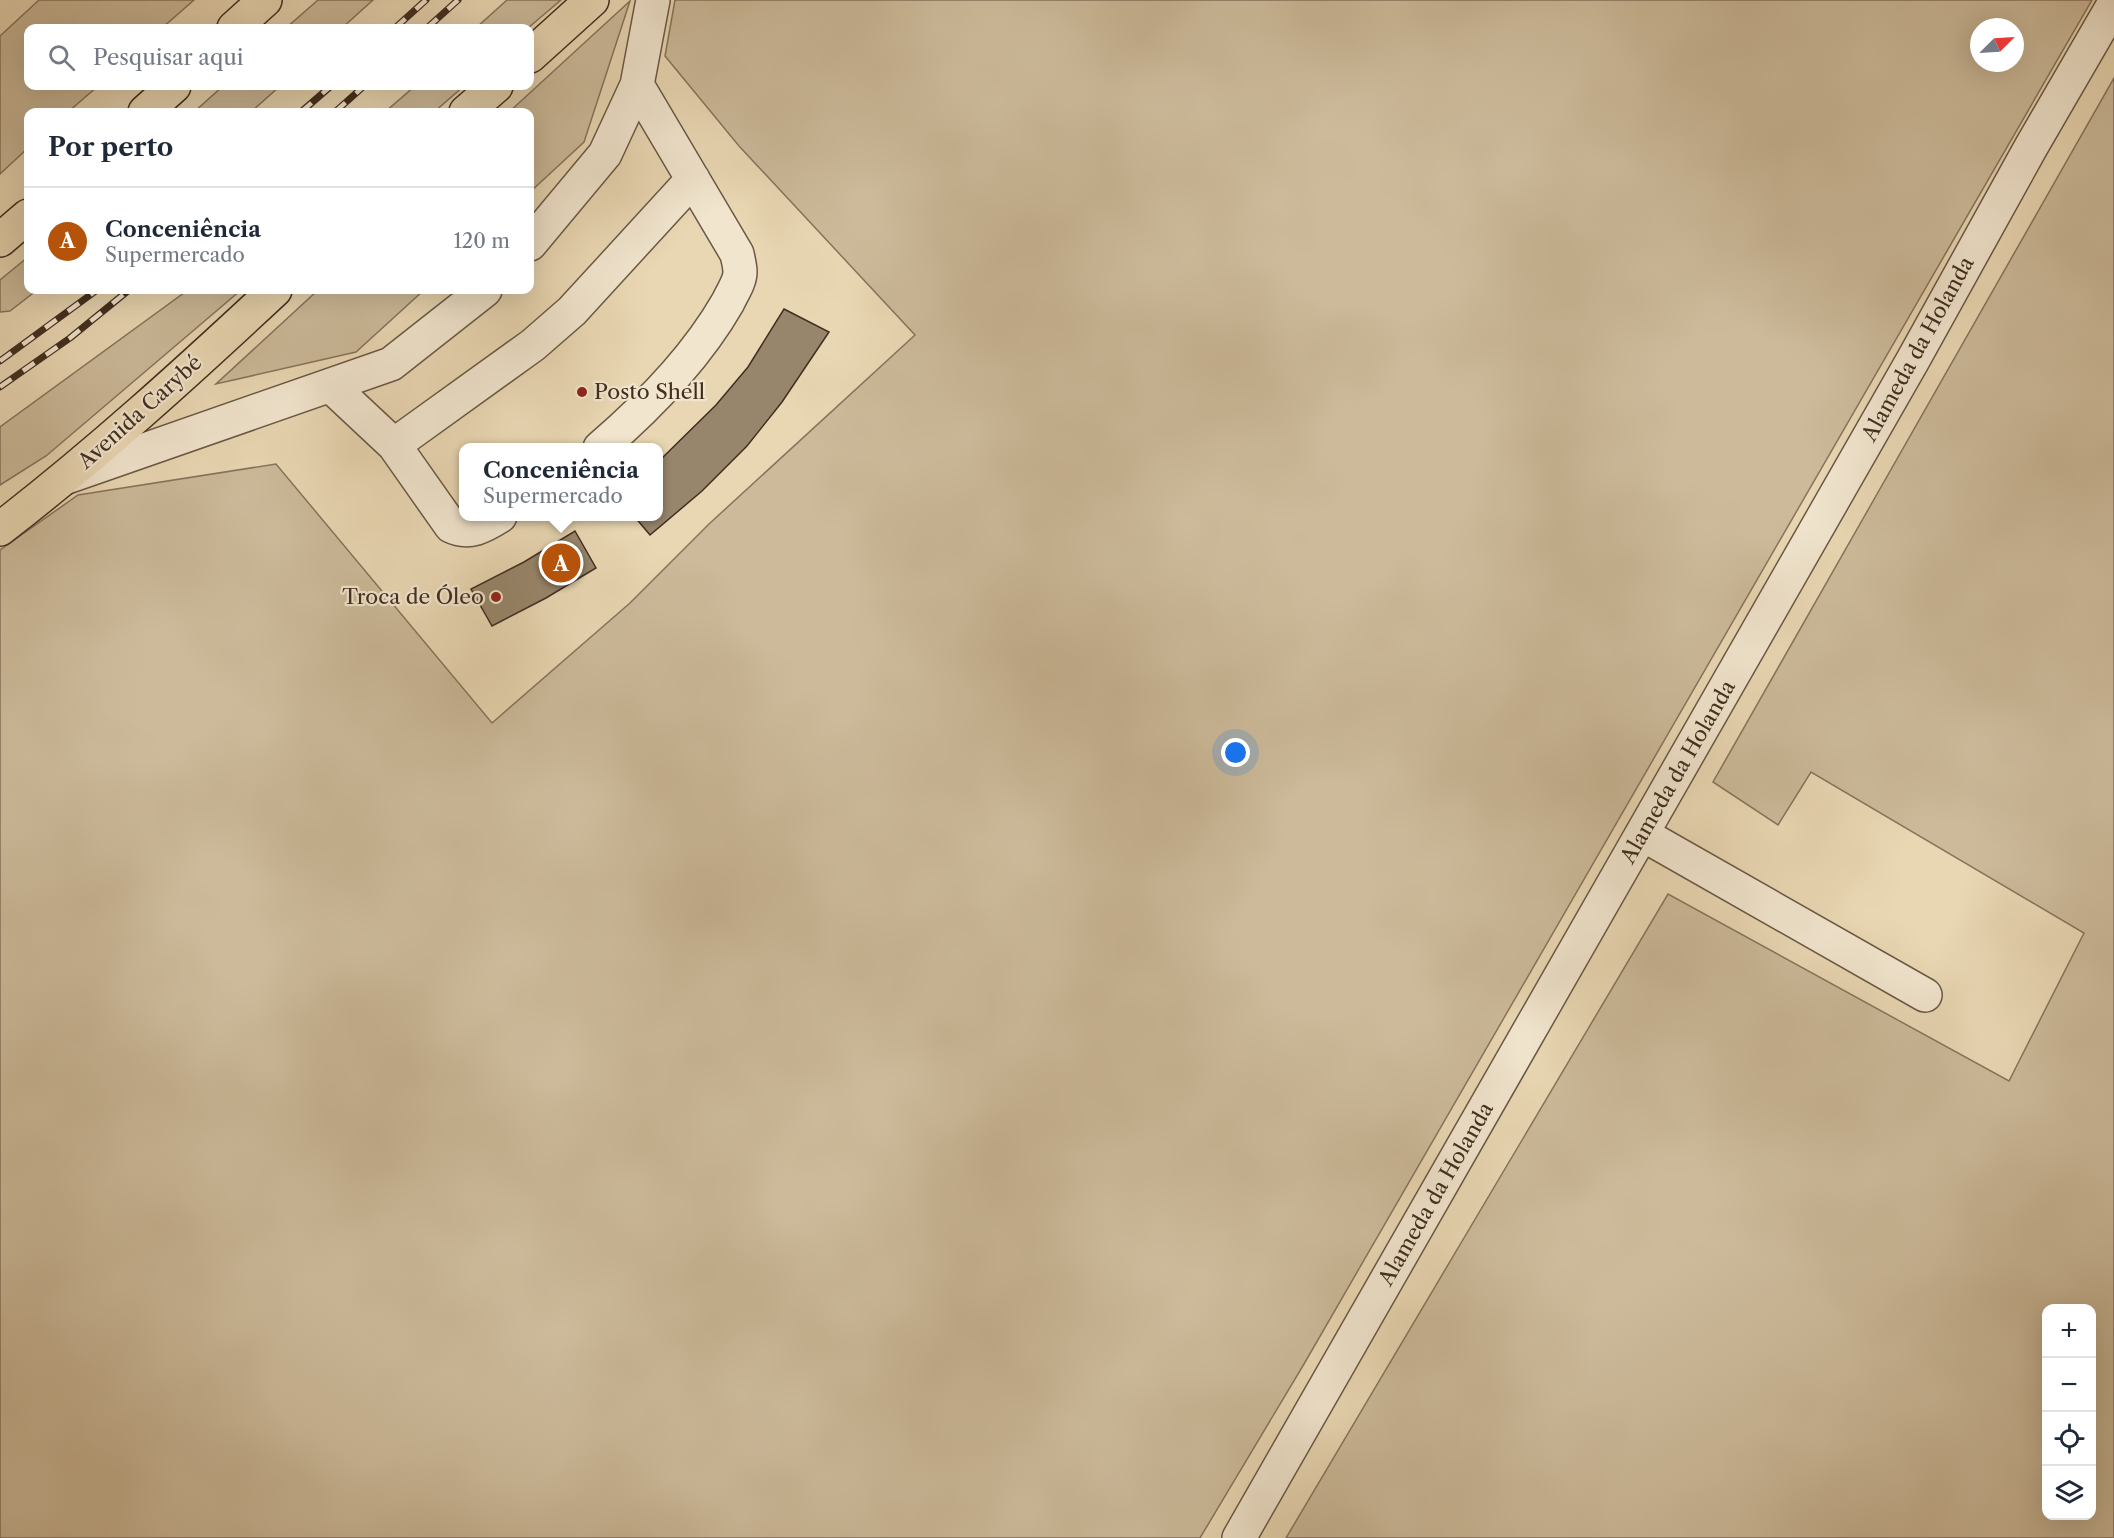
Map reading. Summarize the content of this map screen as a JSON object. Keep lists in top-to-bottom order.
{
  "streets": {
    "highway": ["Avenida Carybé"],
    "lane": ["Alameda da Holanda"]
  },
  "places": ["Posto Shell", "Troca de Óleo"],
  "north": "top right",
  "page": {
    "search": "Pesquisar aqui",
    "heading": "Por perto",
    "list": [
      {
        "mark": "A",
        "name": "Conceniência",
        "note": "Supermercado",
        "value": "120 m"
      }
    ],
    "popup": ["Conceniência", "Supermercado"],
    "pins": "A",
    "map_buttons": ["+", "−"]
  }
}
